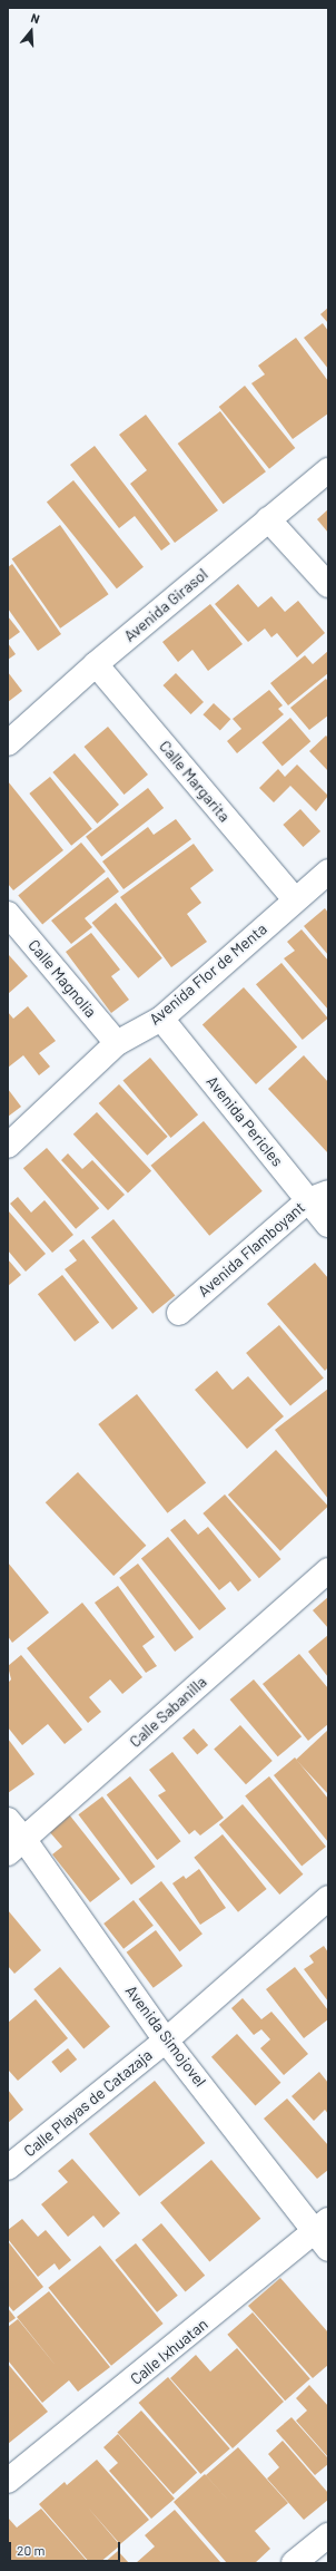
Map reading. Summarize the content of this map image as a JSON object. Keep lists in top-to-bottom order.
{
  "streets": {
    "street": [
      "Avenida Girasol",
      "Calle Margarita",
      "Avenida Flor de Menta",
      "Calle Magnolia",
      "Avenida Pericles",
      "Avenida Flamboyant",
      "Calle Sabanilla",
      "Avenida Simojovel",
      "Calle Playas de Catazaja",
      "Calle Ixhuatan"
    ]
  },
  "crossings": [
    ["Avenida Girasol", "Calle Margarita"],
    ["Calle Margarita", "Avenida Flor de Menta"],
    ["Avenida Flor de Menta", "Calle Magnolia"],
    ["Avenida Flor de Menta", "Avenida Pericles"],
    ["Avenida Pericles", "Avenida Flamboyant"],
    ["Calle Sabanilla", "Avenida Simojovel"],
    ["Avenida Simojovel", "Calle Playas de Catazaja"],
    ["Avenida Simojovel", "Calle Ixhuatan"]
  ],
  "scale_bar": "20 m",
  "north": "top"
}
